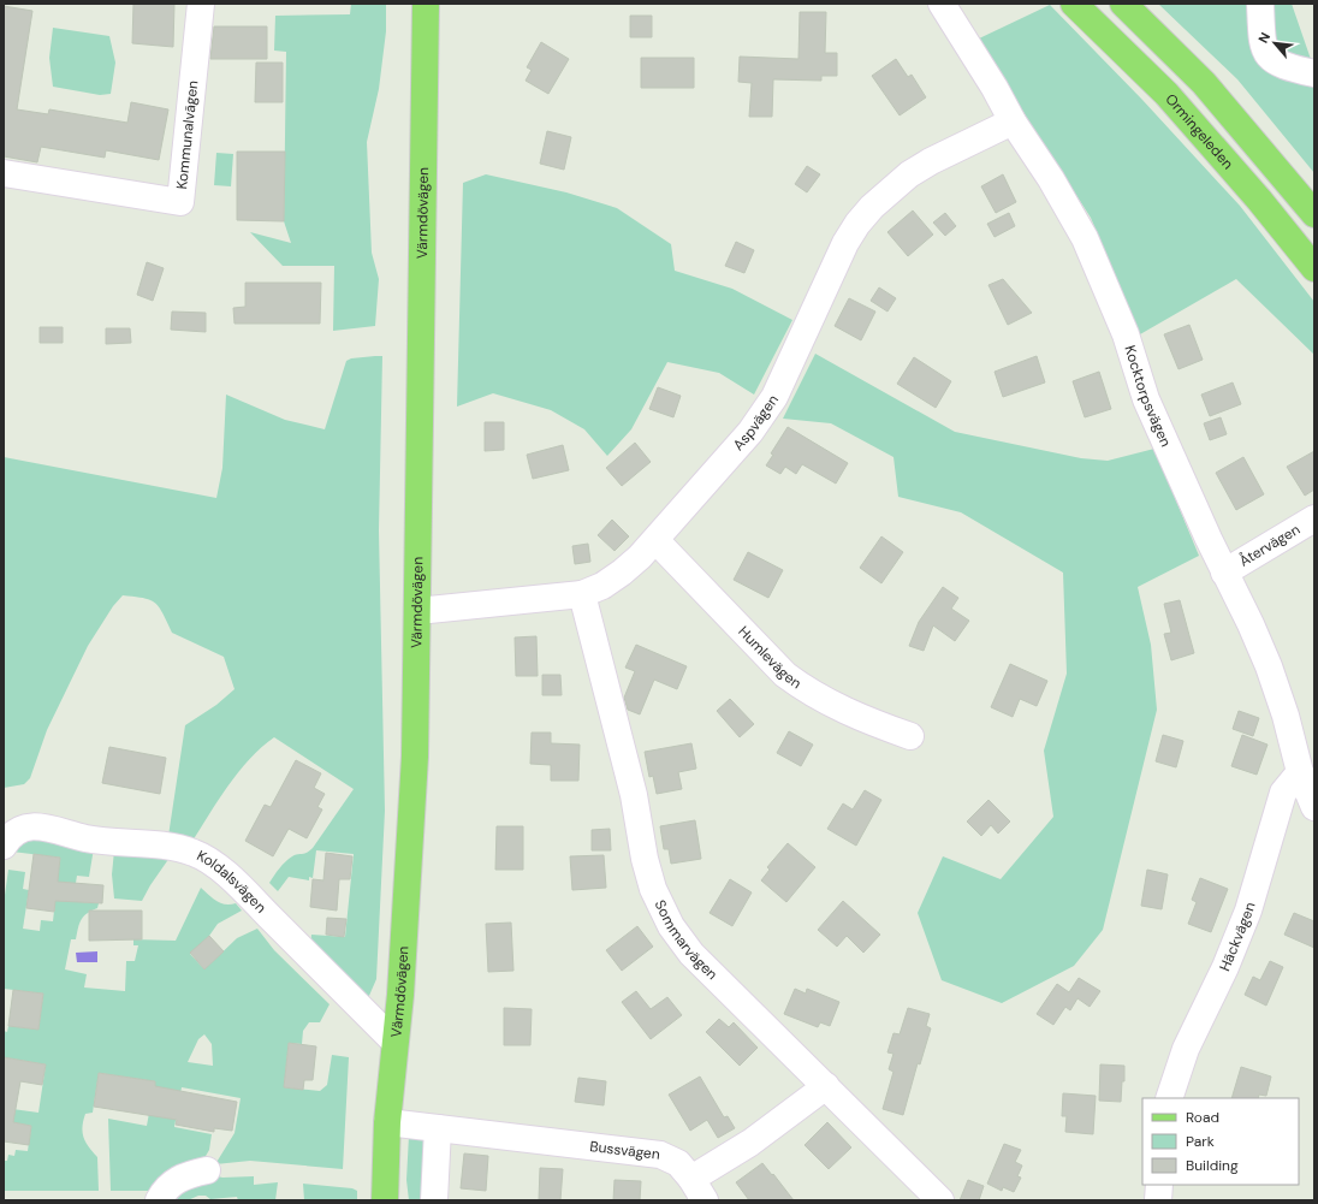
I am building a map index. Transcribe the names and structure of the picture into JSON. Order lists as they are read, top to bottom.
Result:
{
  "streets": {
    "main road": ["Ormingeleden", "Värmdövägen"],
    "street": [
      "Kommunalvägen",
      "Kocktorpsvägen",
      "Aspvägen",
      "Återvägen",
      "Humlevägen",
      "Koldalsvägen",
      "Häckvägen",
      "Sommarvägen",
      "Bussvägen"
    ]
  },
  "crossings": [
    ["Värmdövägen", "Aspvägen"],
    ["Värmdövägen", "Koldalsvägen"],
    ["Värmdövägen", "Bussvägen"],
    ["Kocktorpsvägen", "Aspvägen"],
    ["Kocktorpsvägen", "Återvägen"],
    ["Kocktorpsvägen", "Häckvägen"],
    ["Aspvägen", "Humlevägen"],
    ["Aspvägen", "Sommarvägen"],
    ["Sommarvägen", "Bussvägen"]
  ],
  "legend": ["Road", "Park", "Building"],
  "north": "top left"
}
